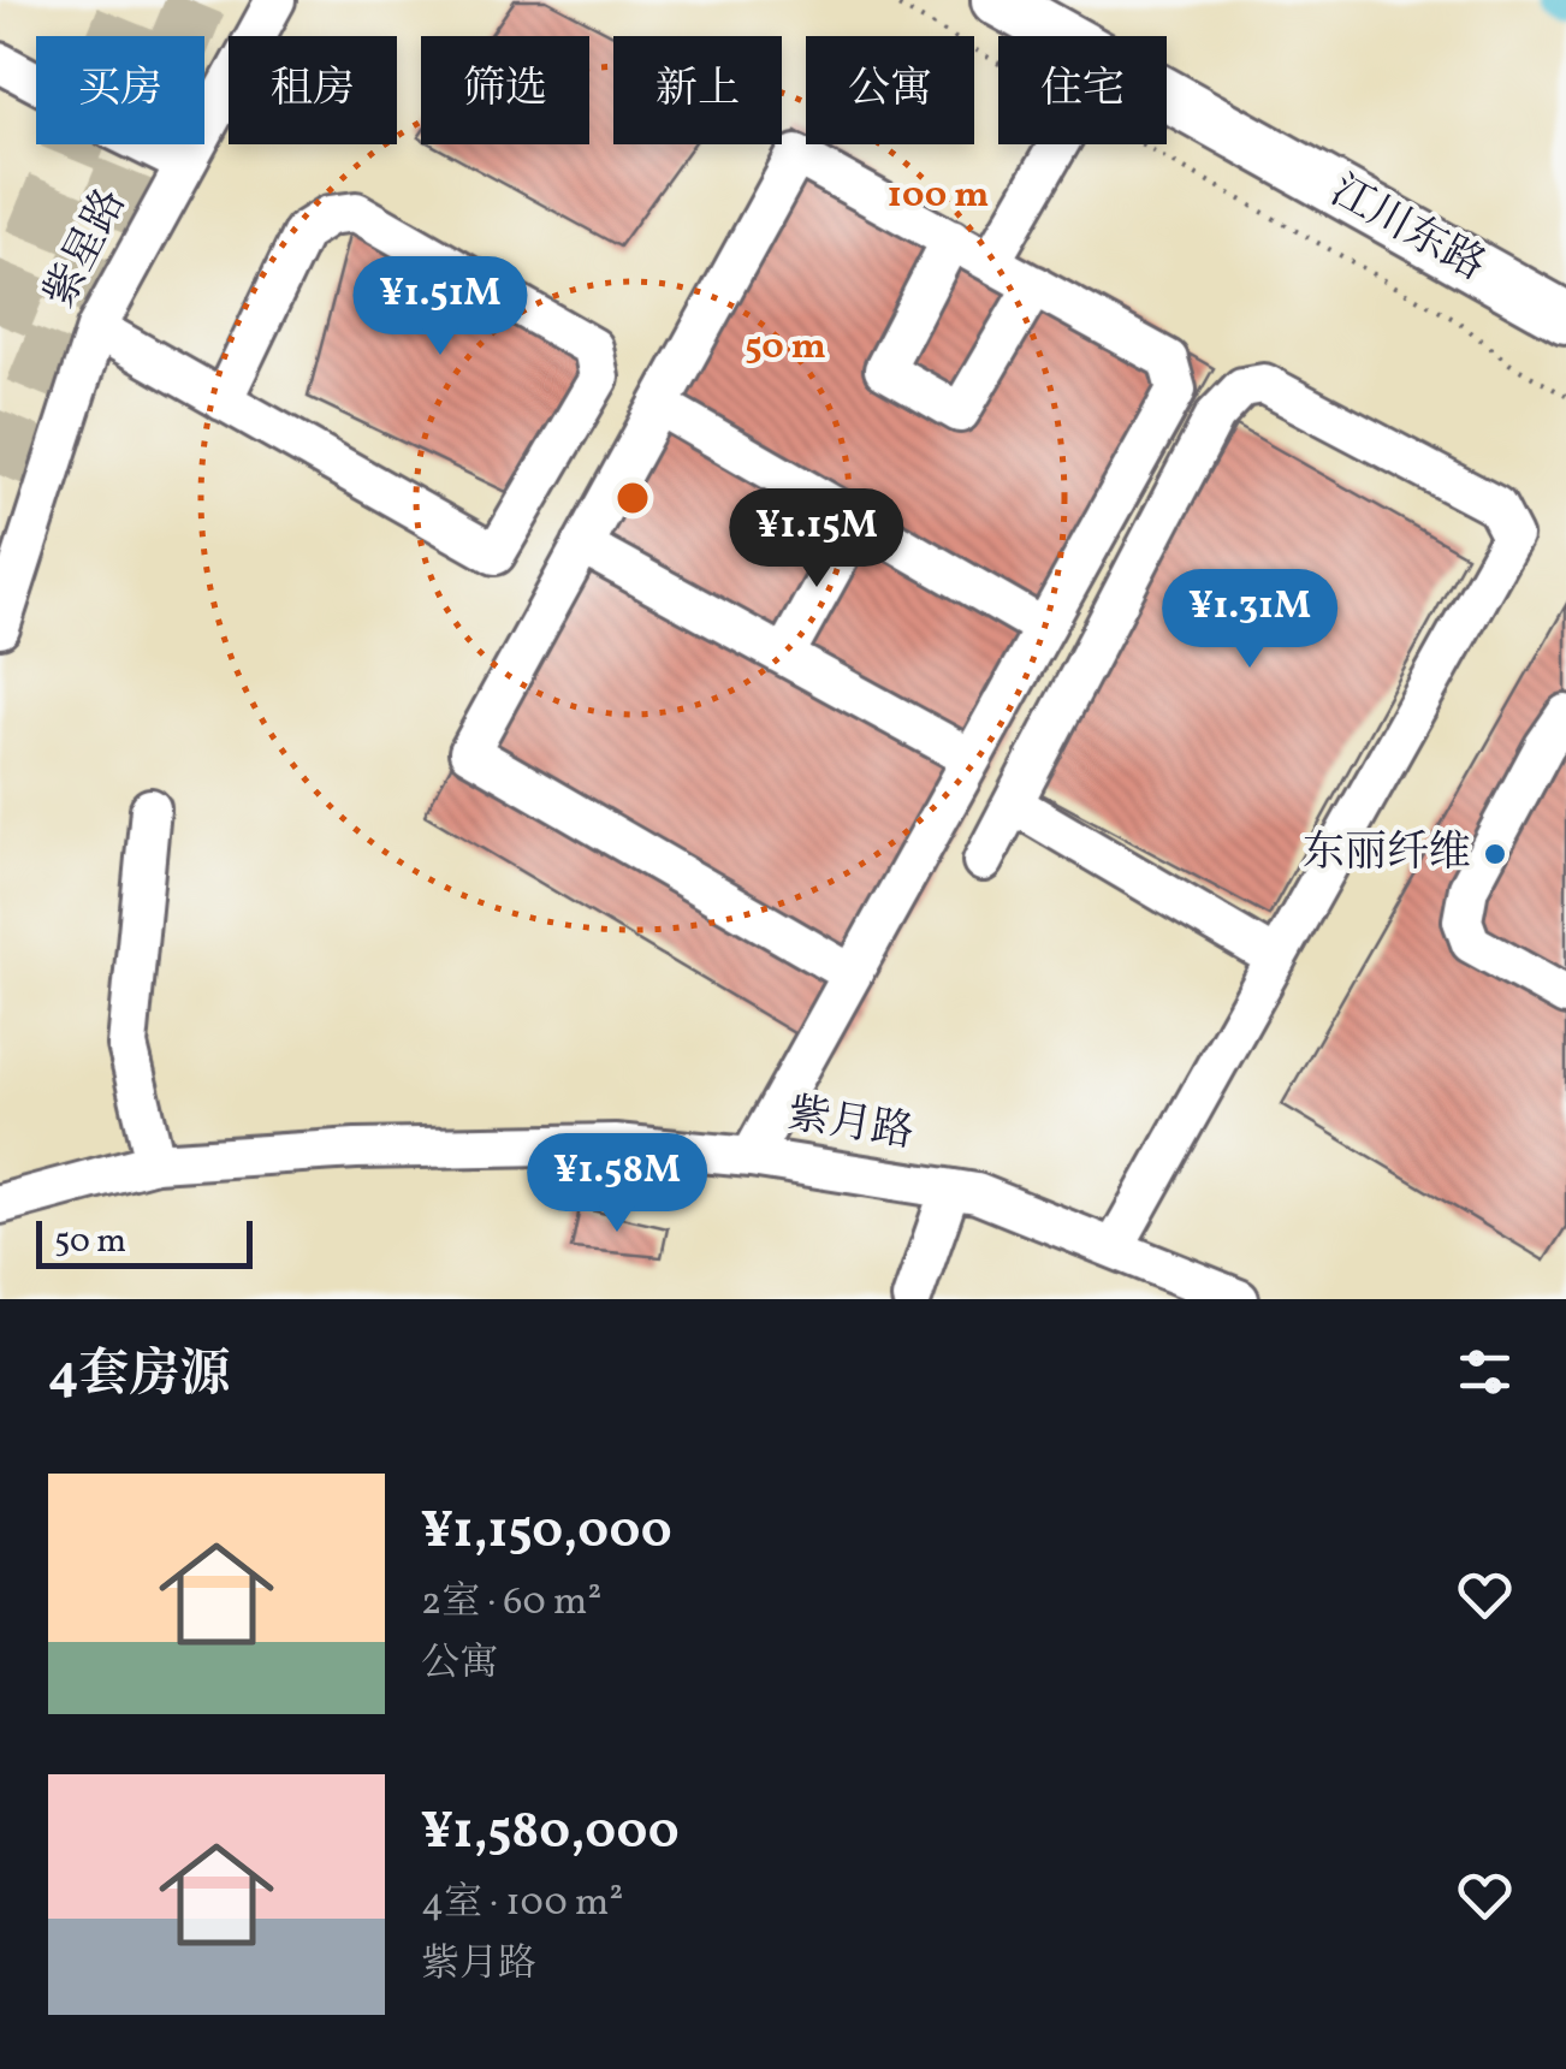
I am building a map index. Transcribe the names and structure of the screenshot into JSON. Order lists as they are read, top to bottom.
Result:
{
  "streets": {
    "main road": ["江川东路"],
    "street": ["紫星路", "紫月路"]
  },
  "places": ["东丽纤维"],
  "scale_bar": "50 m",
  "page": {
    "chip": [
      "买房",
      "租房",
      "筛选",
      "新上",
      "公寓",
      "住宅"
    ],
    "price": [
      "¥1.51M",
      "¥1.15M",
      "¥1.31M",
      "¥1.58M"
    ],
    "scale": "50 m",
    "heading": "4套房源",
    "list": [
      {
        "name": "¥1,150,000",
        "note": "2室 · 60 m² · 公寓"
      },
      {
        "name": "¥1,580,000",
        "note": "4室 · 100 m² · 紫月路"
      }
    ]
  },
  "rings": ["100 m", "50 m"]
}
